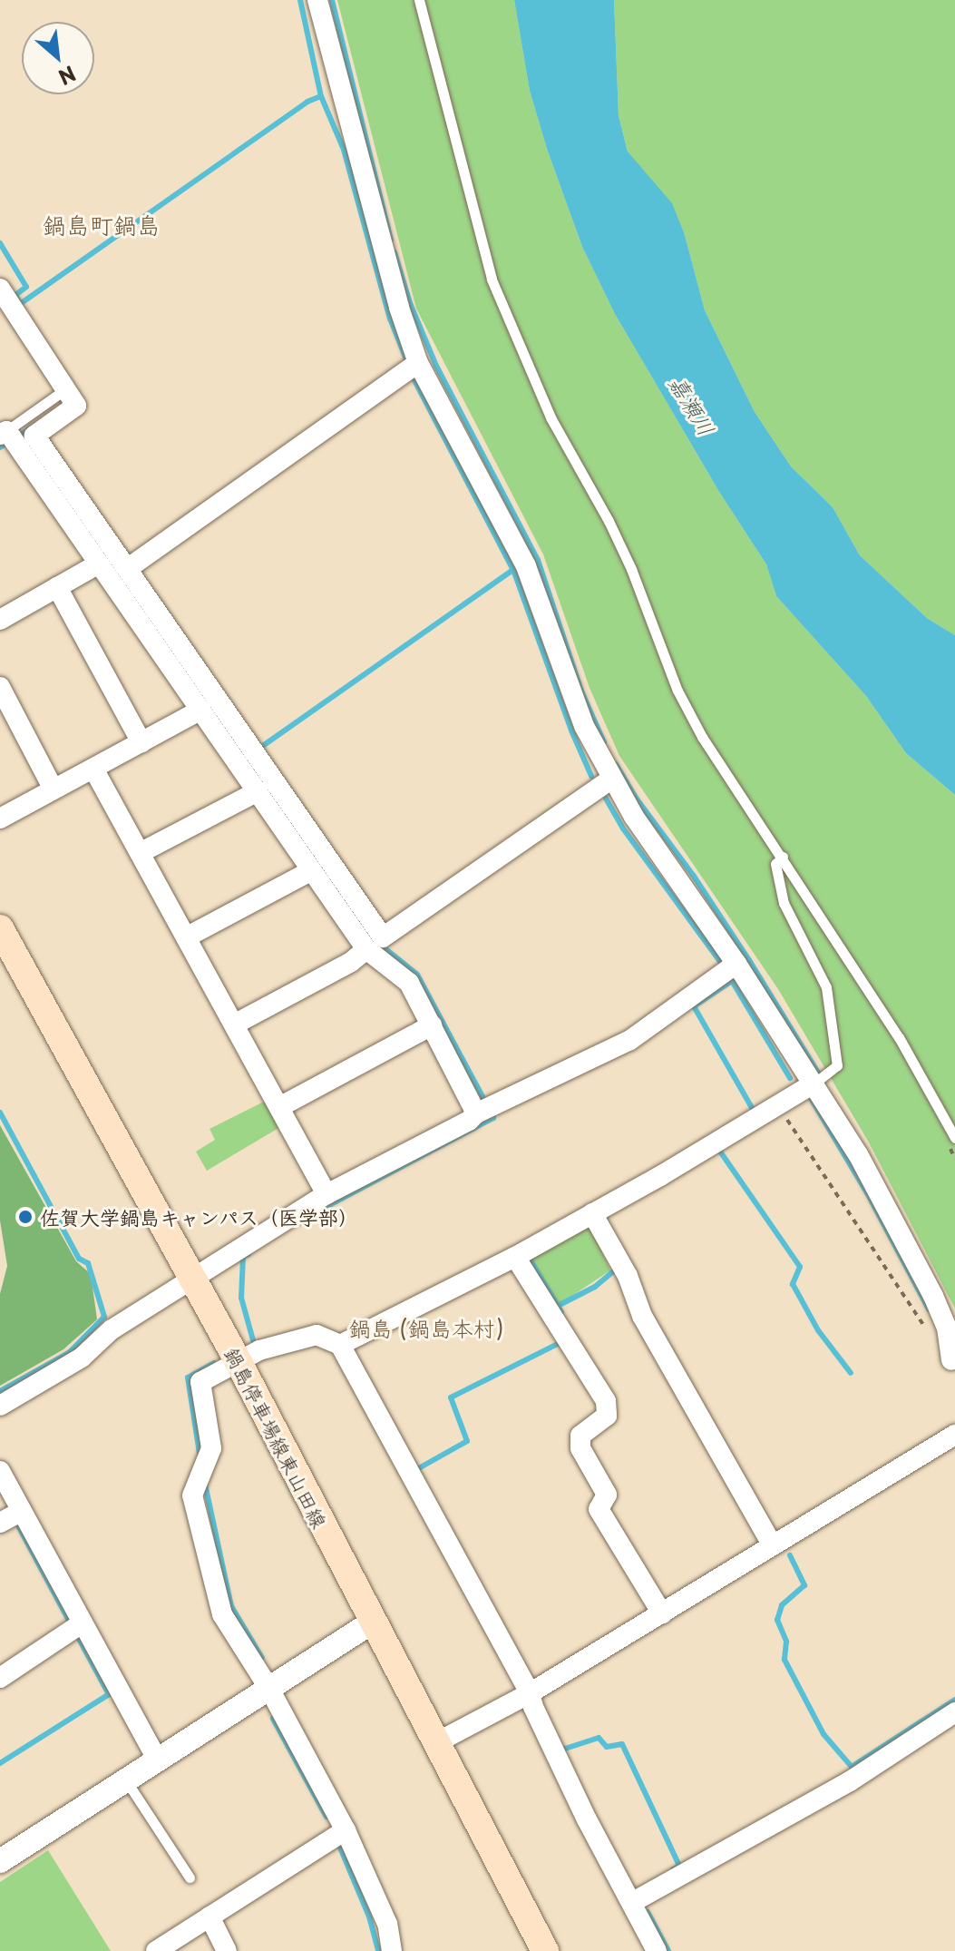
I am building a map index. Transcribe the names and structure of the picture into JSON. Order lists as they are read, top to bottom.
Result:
{
  "streets": {
    "main road": ["鍋島停車場線東山田線"]
  },
  "districts": ["鍋島町鍋島", "鍋島 (鍋島本村)"],
  "water": ["嘉瀬川"],
  "places": ["佐賀大学鍋島キャンパス（医学部）"],
  "north": "bottom right"
}
